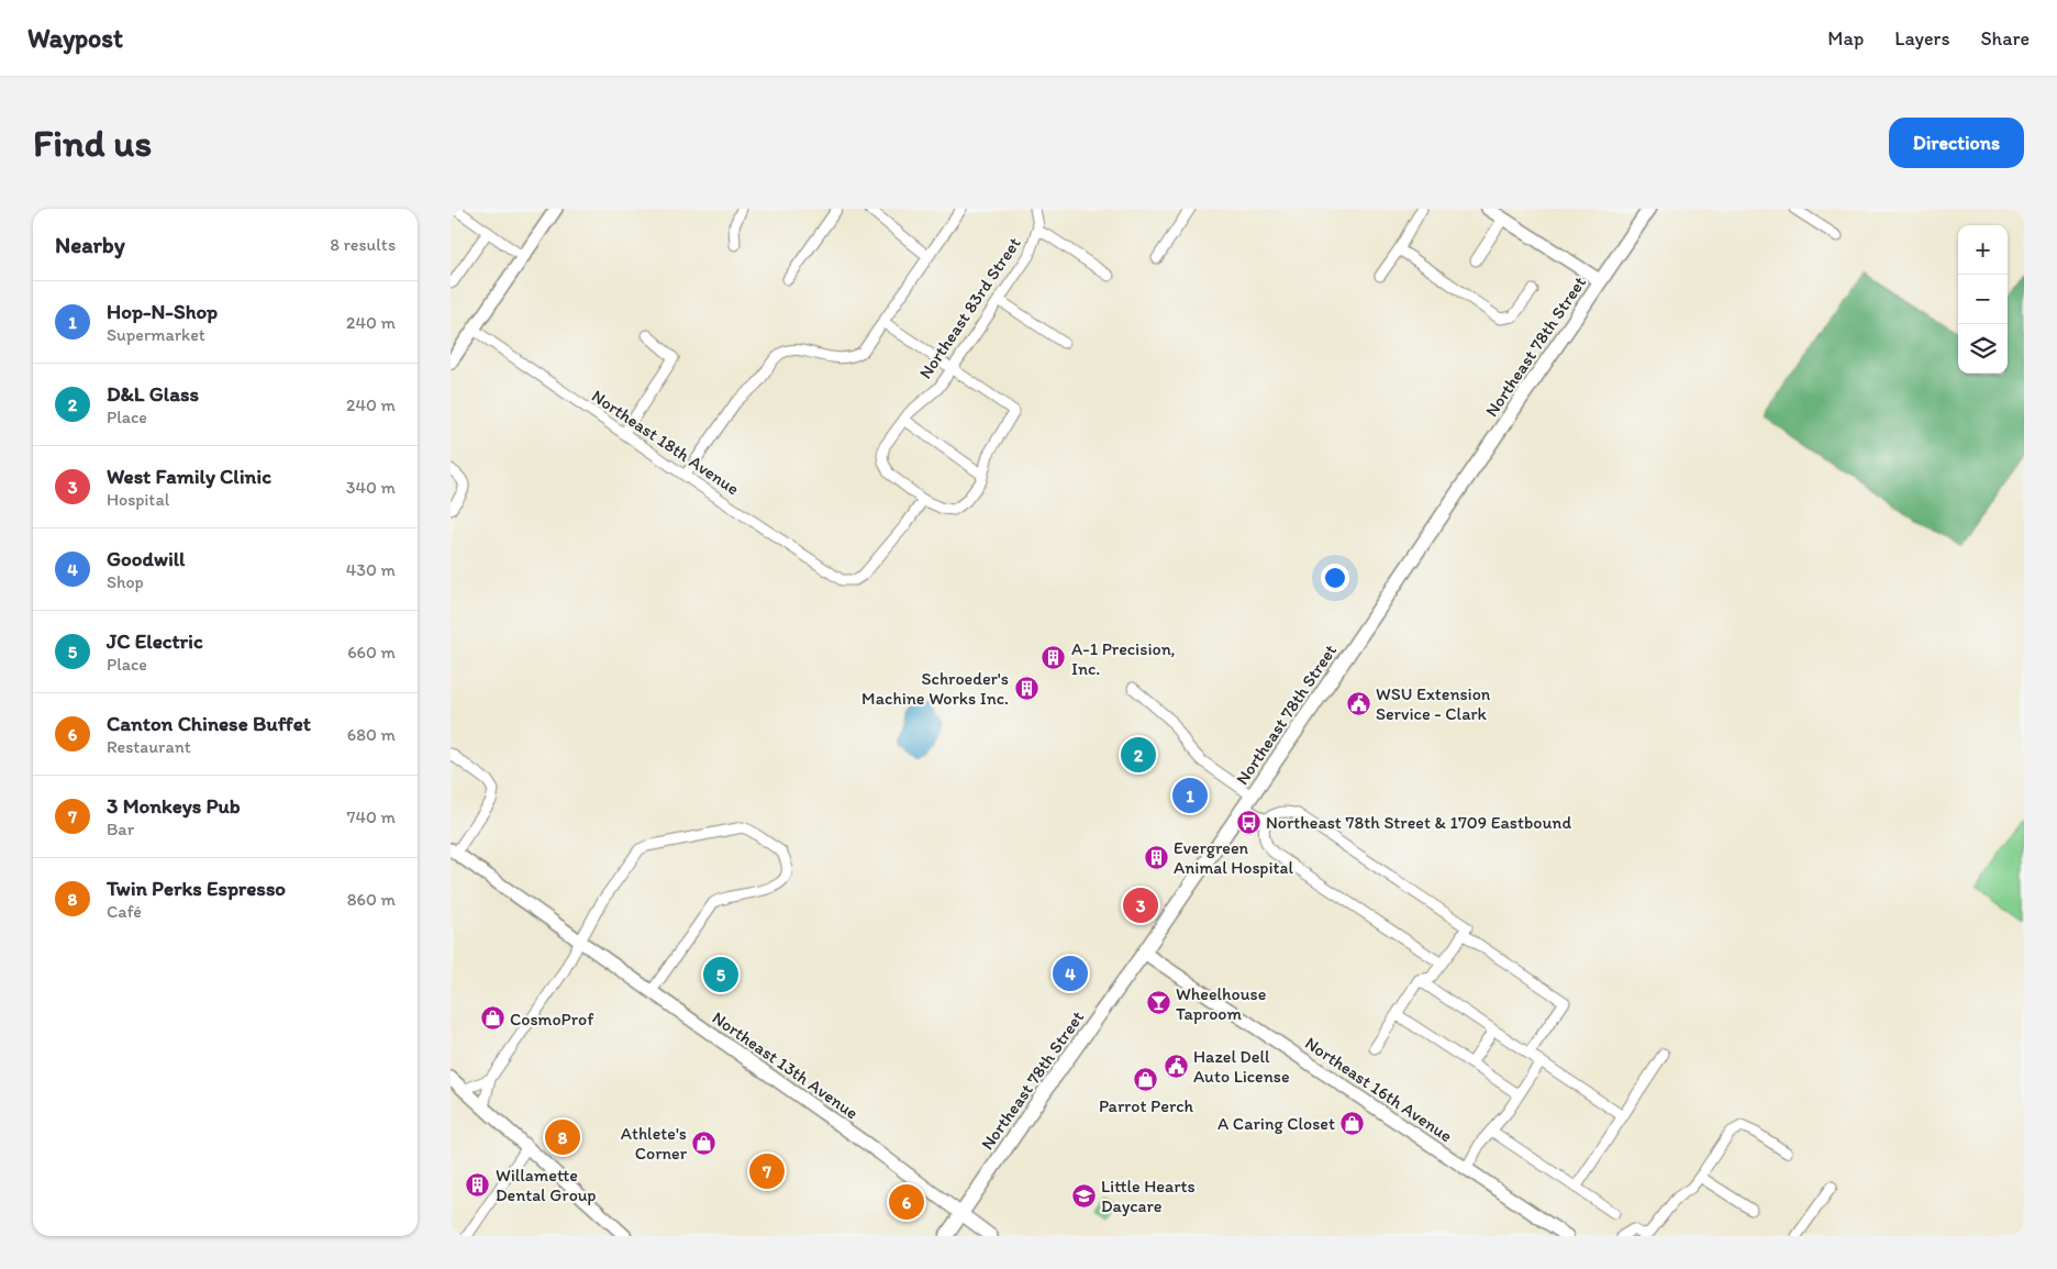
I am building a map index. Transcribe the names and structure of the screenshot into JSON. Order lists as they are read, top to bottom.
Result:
{
  "streets": {
    "main road": ["Northeast 78th Street"],
    "street": [
      "Northeast 83rd Street",
      "Northeast 18th Avenue",
      "Northeast 13th Avenue",
      "Northeast 16th Avenue"
    ]
  },
  "crossings": [
    ["Northeast 83rd Street", "Northeast 18th Avenue"],
    ["Northeast 78th Street", "Northeast 13th Avenue"],
    ["Northeast 78th Street", "Northeast 16th Avenue"]
  ],
  "places": {
    "building": [
      "A-1 Precision, Inc.",
      "Schroeder's Machine Works Inc.",
      "Evergreen Animal Hospital",
      "Willamette Dental Group"
    ],
    "public building": ["WSU Extension Service - Clark", "Hazel Dell Auto License"],
    "bus stop": ["Northeast 78th Street & 1709 Eastbound"],
    "bar": ["Wheelhouse Taproom"],
    "shop": [
      "CosmoProf",
      "Parrot Perch",
      "A Caring Closet",
      "Athlete's Corner"
    ],
    "school or university": ["Little Hearts Daycare"]
  },
  "page": {
    "header": "Waypost",
    "nav": ["Map", "Layers", "Share"],
    "buttons": "Directions",
    "title": "Find us",
    "heading": ["Nearby", "8 results"],
    "map_buttons": ["+", "−"],
    "list": [
      {
        "mark": "1",
        "name": "Hop-N-Shop",
        "note": "Supermarket",
        "value": "240 m"
      },
      {
        "mark": "2",
        "name": "D&L Glass",
        "note": "Place",
        "value": "240 m"
      },
      {
        "mark": "3",
        "name": "West Family Clinic",
        "note": "Hospital",
        "value": "340 m"
      },
      {
        "mark": "4",
        "name": "Goodwill",
        "note": "Shop",
        "value": "430 m"
      },
      {
        "mark": "5",
        "name": "JC Electric",
        "note": "Place",
        "value": "660 m"
      },
      {
        "mark": "6",
        "name": "Canton Chinese Buffet",
        "note": "Restaurant",
        "value": "680 m"
      },
      {
        "mark": "7",
        "name": "3 Monkeys Pub",
        "note": "Bar",
        "value": "740 m"
      },
      {
        "mark": "8",
        "name": "Twin Perks Espresso",
        "note": "Café",
        "value": "860 m"
      }
    ],
    "pins": [
      "2",
      "1",
      "3",
      "4",
      "5",
      "8",
      "7",
      "6"
    ]
  }
}
